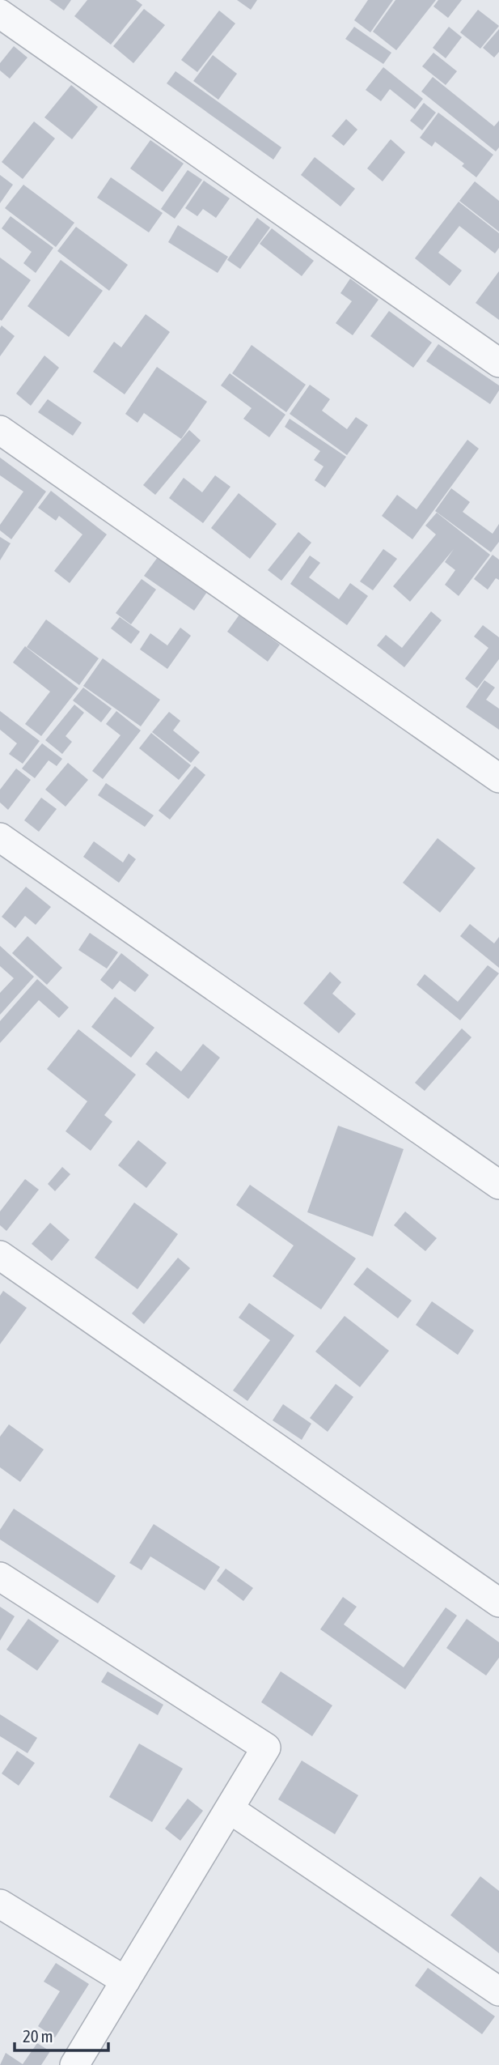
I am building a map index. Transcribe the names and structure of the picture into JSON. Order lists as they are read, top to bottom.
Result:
{
  "scale_bar": "20 m"
}
